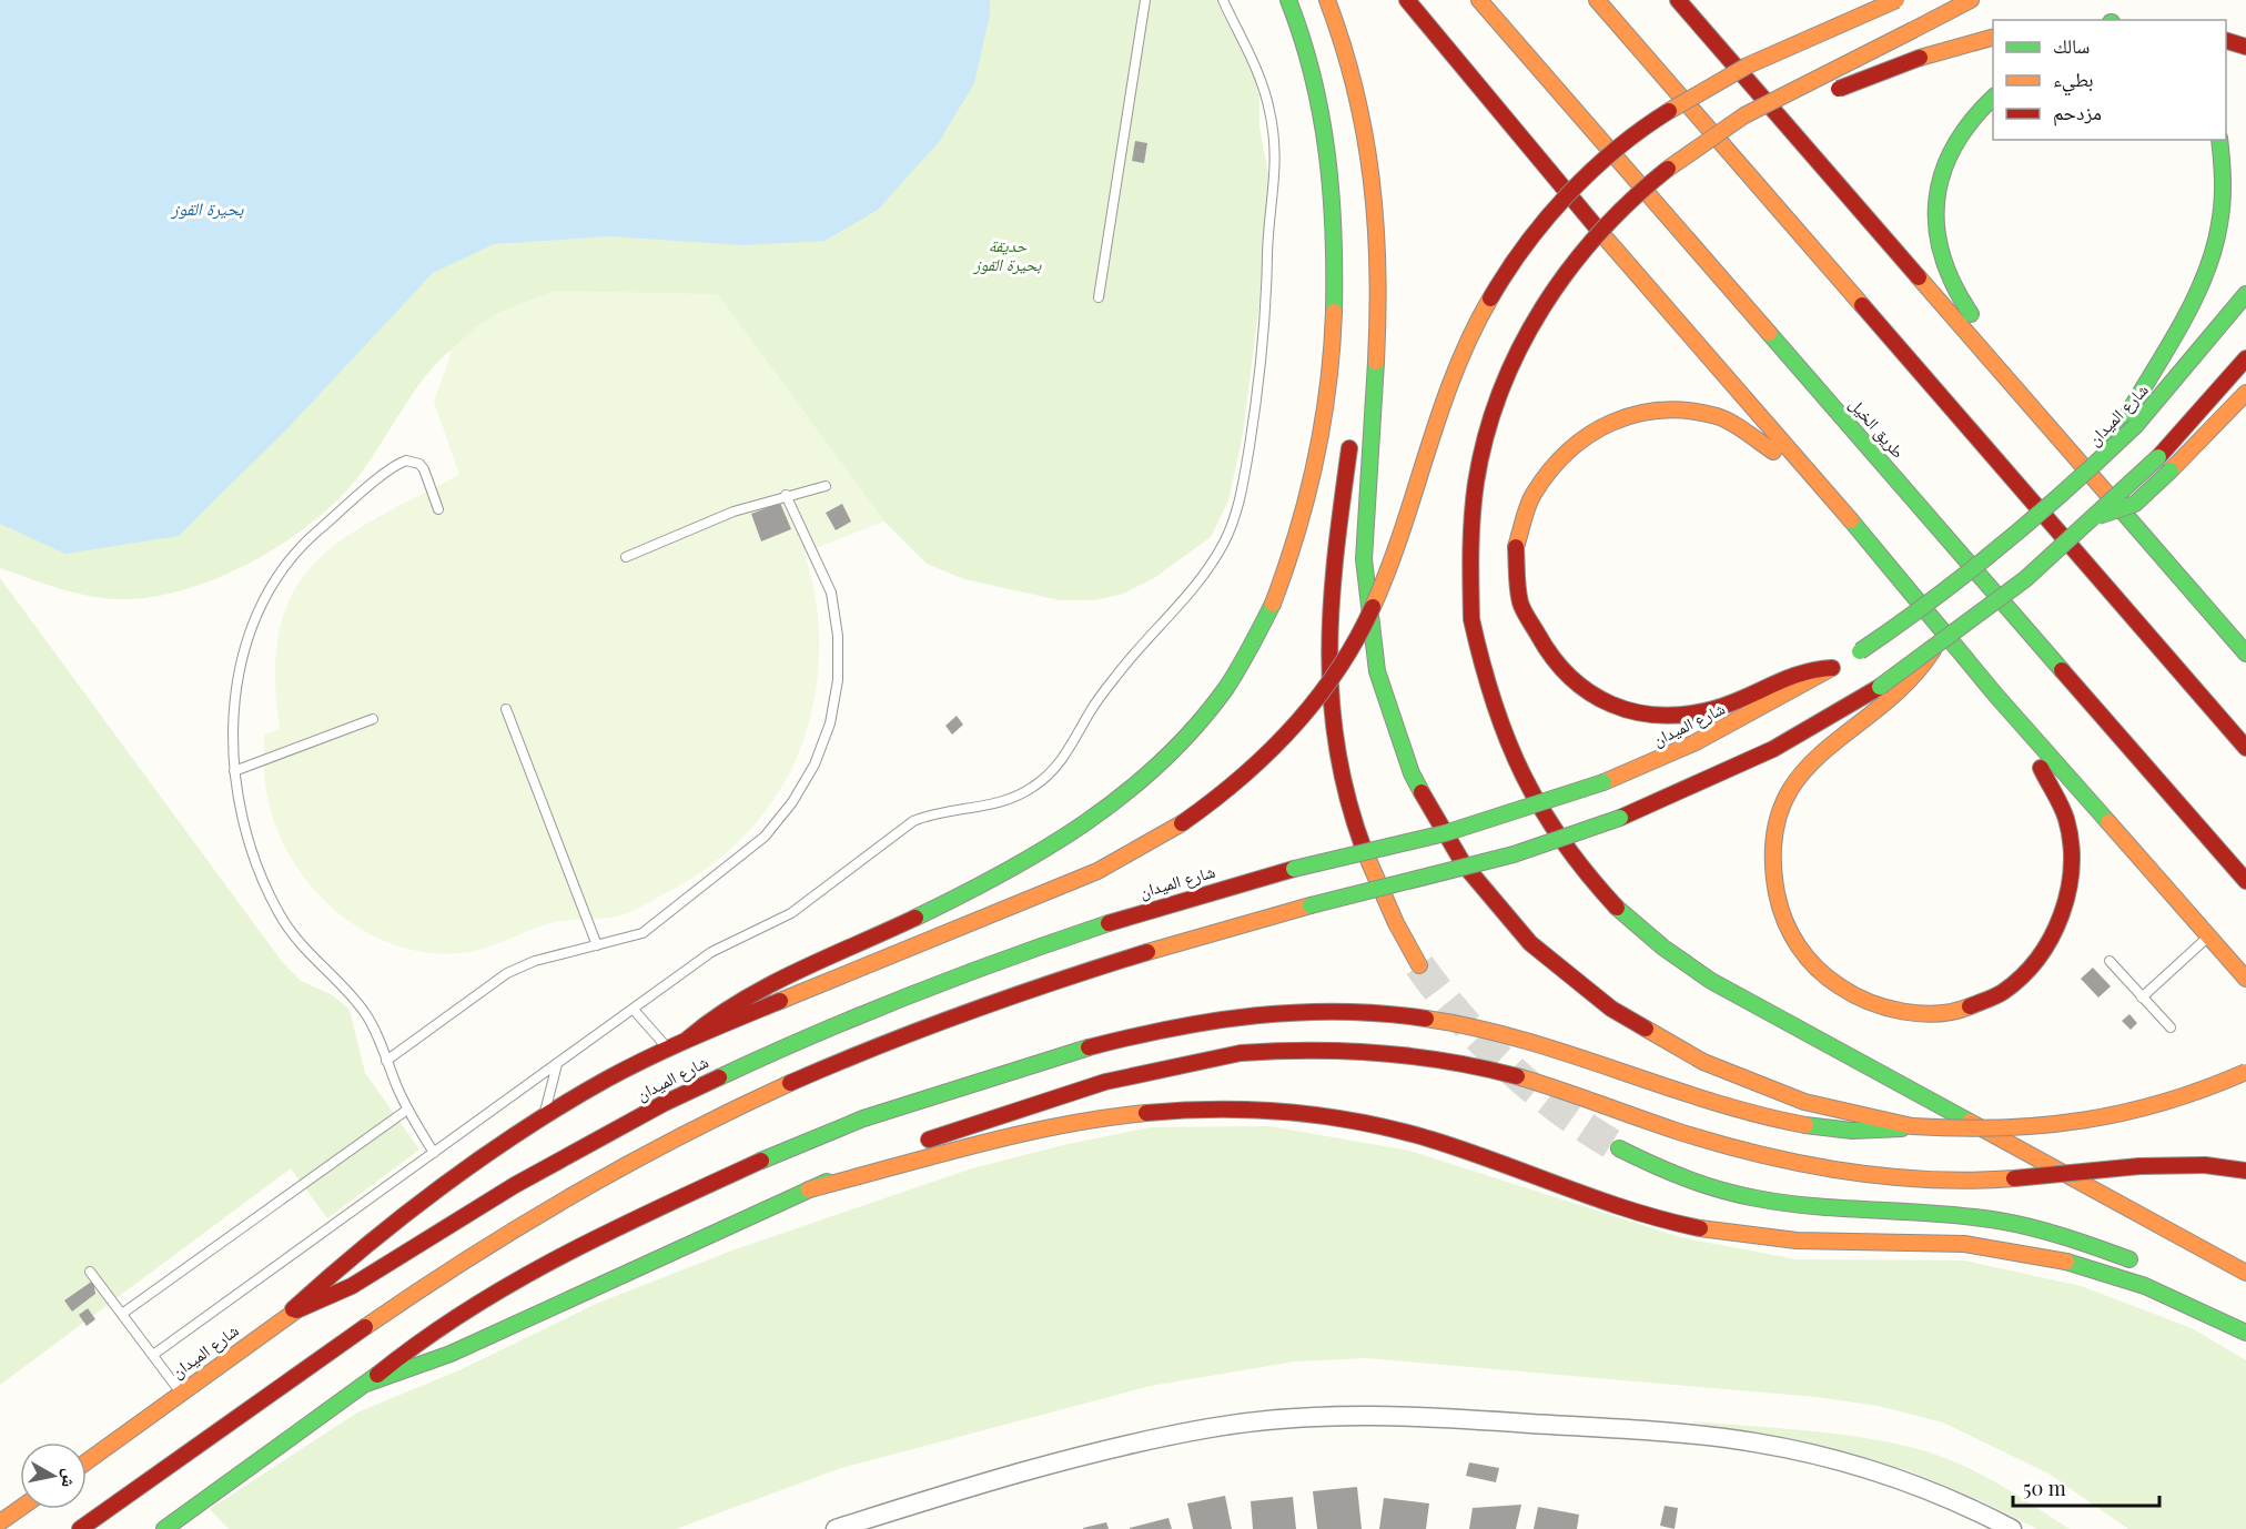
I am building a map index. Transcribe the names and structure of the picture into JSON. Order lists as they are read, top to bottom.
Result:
{
  "streets": {
    "main road": ["شارع الميدان", "طريق الخيل"]
  },
  "water": ["بحيرة القوز"],
  "parks": ["حديقة بحيرة القوز"],
  "legend": ["سالك", "بطيء", "مزدحم"],
  "scale_bar": "50 m",
  "north": "right"
}
